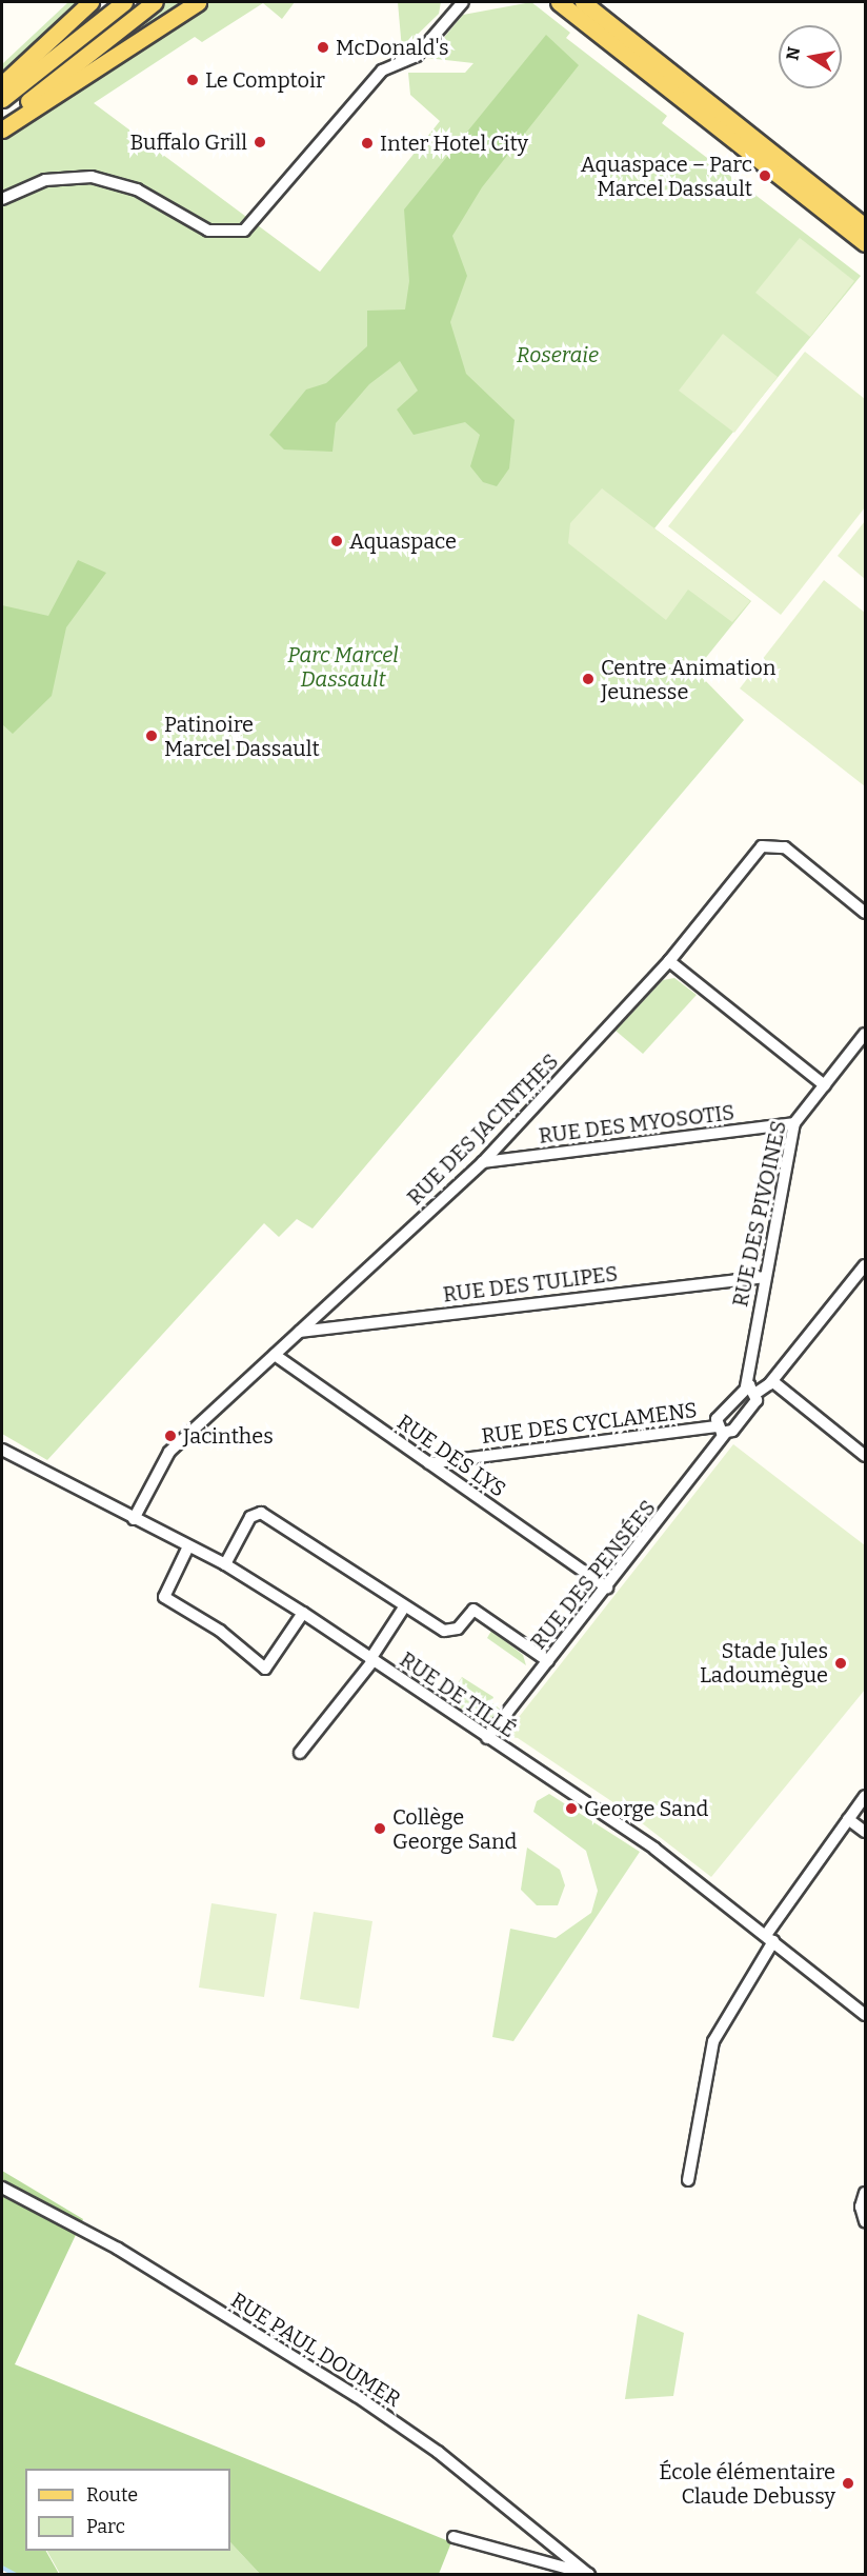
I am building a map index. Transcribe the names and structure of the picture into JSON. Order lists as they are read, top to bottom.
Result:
{
  "streets": {
    "street": [
      "RUE DES MYOSOTIS",
      "RUE DES JACINTHES",
      "RUE DES PIVOINES",
      "RUE DES TULIPES",
      "RUE DES CYCLAMENS",
      "RUE DES LYS",
      "RUE DES PENSÉES",
      "RUE DE TILLÉ",
      "RUE PAUL DOUMER"
    ]
  },
  "crossings": [
    ["RUE DES MYOSOTIS", "RUE DES JACINTHES"],
    ["RUE DES MYOSOTIS", "RUE DES PIVOINES"],
    ["RUE DES JACINTHES", "RUE DES TULIPES"],
    ["RUE DES JACINTHES", "RUE DES LYS"],
    ["RUE DES JACINTHES", "RUE DE TILLÉ"],
    ["RUE DES PIVOINES", "RUE DES TULIPES"],
    ["RUE DES PIVOINES", "RUE DES PENSÉES"],
    ["RUE DES CYCLAMENS", "RUE DES LYS"],
    ["RUE DES CYCLAMENS", "RUE DES PENSÉES"],
    ["RUE DES LYS", "RUE DES PENSÉES"],
    ["RUE DES PENSÉES", "RUE DE TILLÉ"]
  ],
  "parks": ["Roseraie", "Parc Marcel Dassault"],
  "places": [
    "McDonald's",
    "Le Comptoir",
    "Buffalo Grill",
    "Inter Hotel City",
    "Aquaspace – Parc Marcel Dassault",
    "Aquaspace",
    "Centre Animation Jeunesse",
    "Patinoire Marcel Dassault",
    "Jacinthes",
    "Stade Jules Ladoumègue",
    "George Sand",
    "Collège George Sand",
    "École élémentaire Claude Debussy"
  ],
  "legend": ["Route", "Parc"],
  "north": "left"
}
